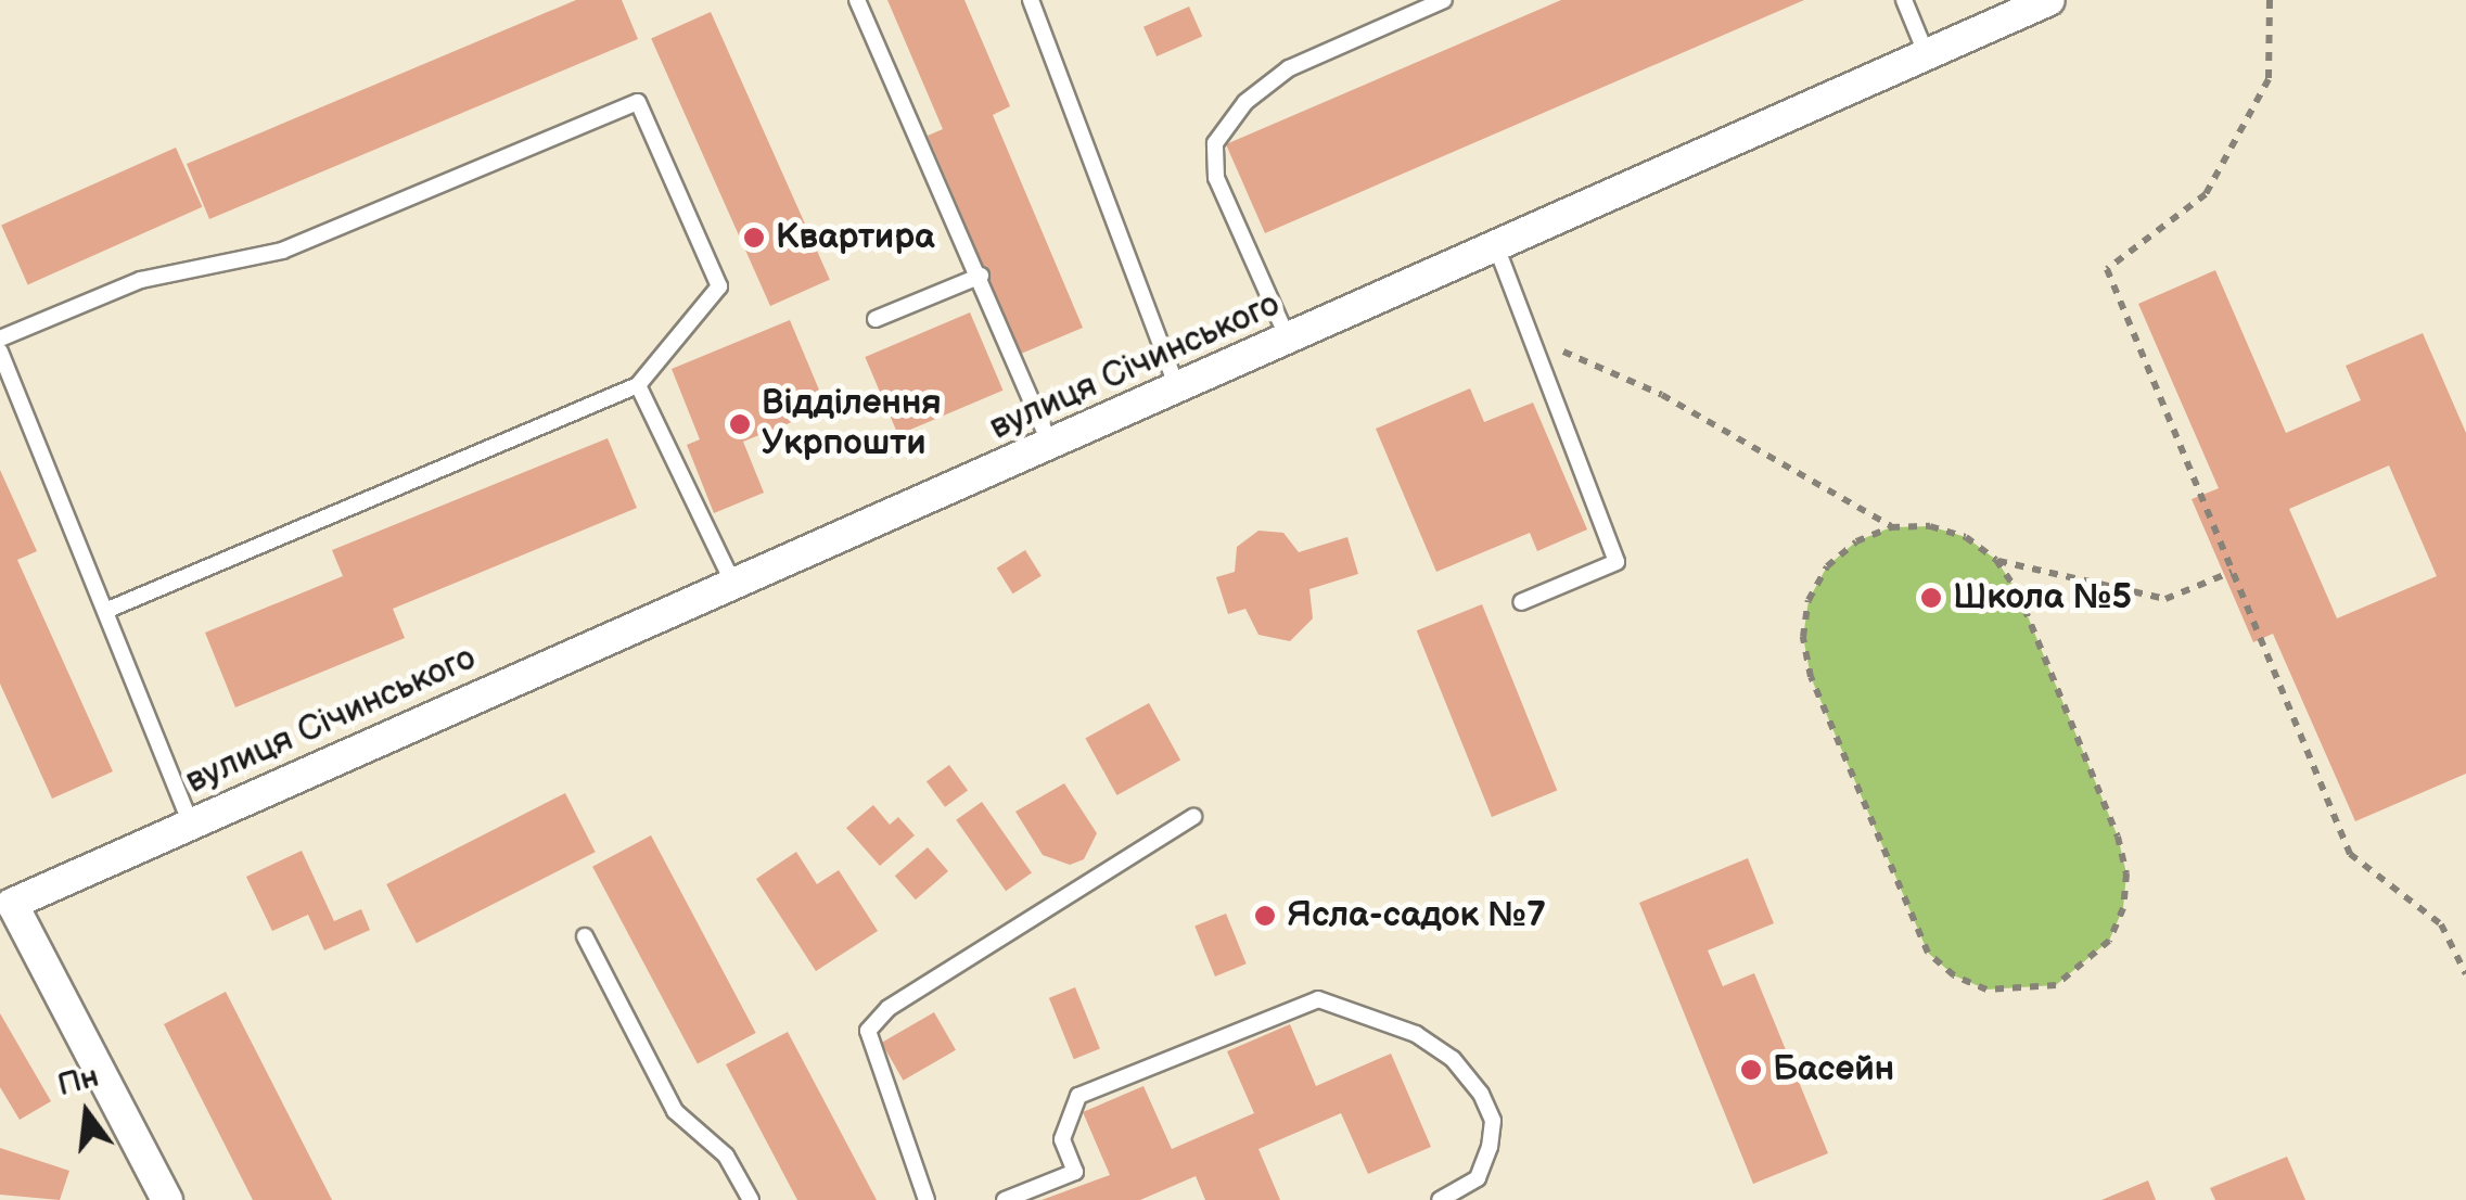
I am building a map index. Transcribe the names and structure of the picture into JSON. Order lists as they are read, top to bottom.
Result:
{
  "streets": {
    "street": ["вулиця Січинського"]
  },
  "places": [
    "Квартира",
    "Відділення Укрпошти",
    "Школа №5",
    "Ясла-садок №7",
    "Басейн"
  ],
  "north": "top"
}
